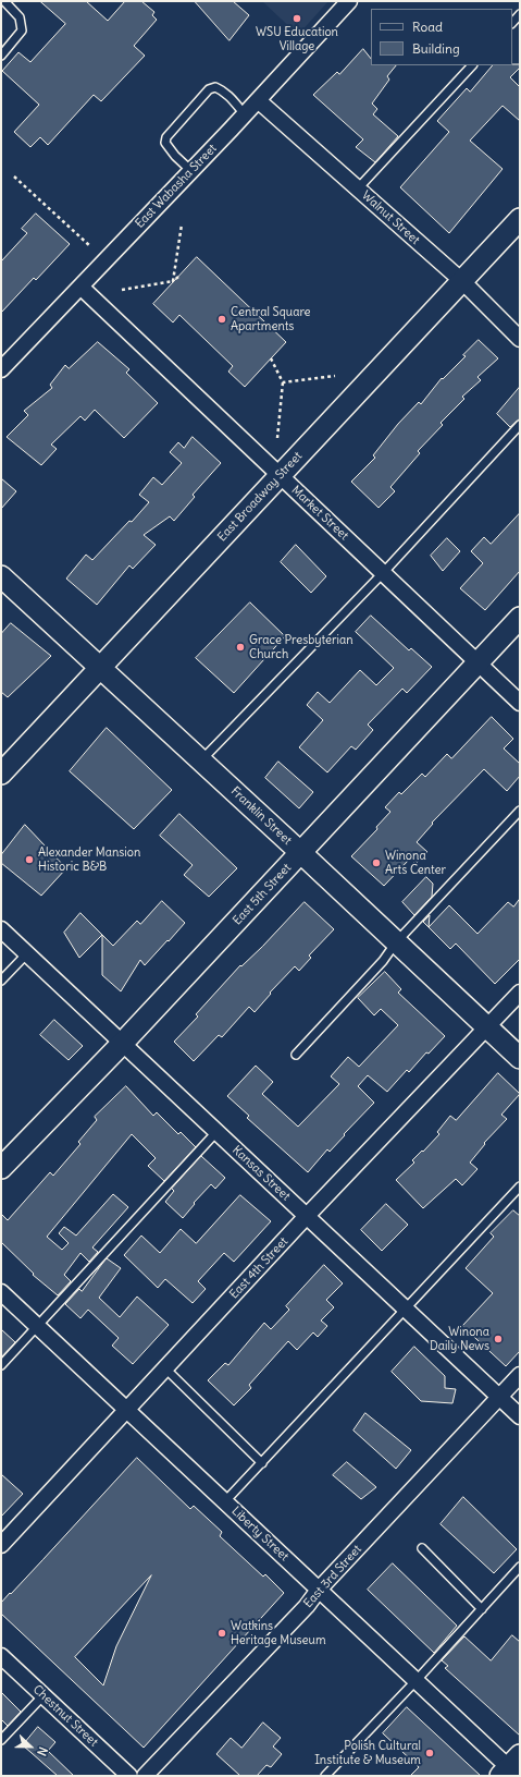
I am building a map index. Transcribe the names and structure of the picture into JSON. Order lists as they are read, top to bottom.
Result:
{
  "streets": {
    "street": [
      "East Wabasha Street",
      "Walnut Street",
      "East Broadway Street",
      "Market Street",
      "Franklin Street",
      "East 5th Street",
      "Kansas Street",
      "East 4th Street",
      "Liberty Street",
      "East 3rd Street",
      "Chestnut Street"
    ]
  },
  "crossings": [
    ["East Wabasha Street", "Walnut Street"],
    ["East Wabasha Street", "Market Street"],
    ["Walnut Street", "East Broadway Street"],
    ["East Broadway Street", "Market Street"],
    ["East Broadway Street", "Franklin Street"],
    ["Market Street", "East 5th Street"],
    ["Franklin Street", "East 5th Street"],
    ["Franklin Street", "East 4th Street"],
    ["East 5th Street", "Kansas Street"],
    ["Kansas Street", "East 4th Street"],
    ["Kansas Street", "East 3rd Street"],
    ["East 4th Street", "Liberty Street"],
    ["Liberty Street", "East 3rd Street"]
  ],
  "places": [
    "WSU Education Village",
    "Central Square Apartments",
    "Grace Presbyterian Church",
    "Alexander Mansion Historic B&B",
    "Winona Arts Center",
    "Winona Daily News",
    "Watkins Heritage Museum",
    "Polish Cultural Institute & Museum"
  ],
  "legend": ["Road", "Building"],
  "north": "right"
}
